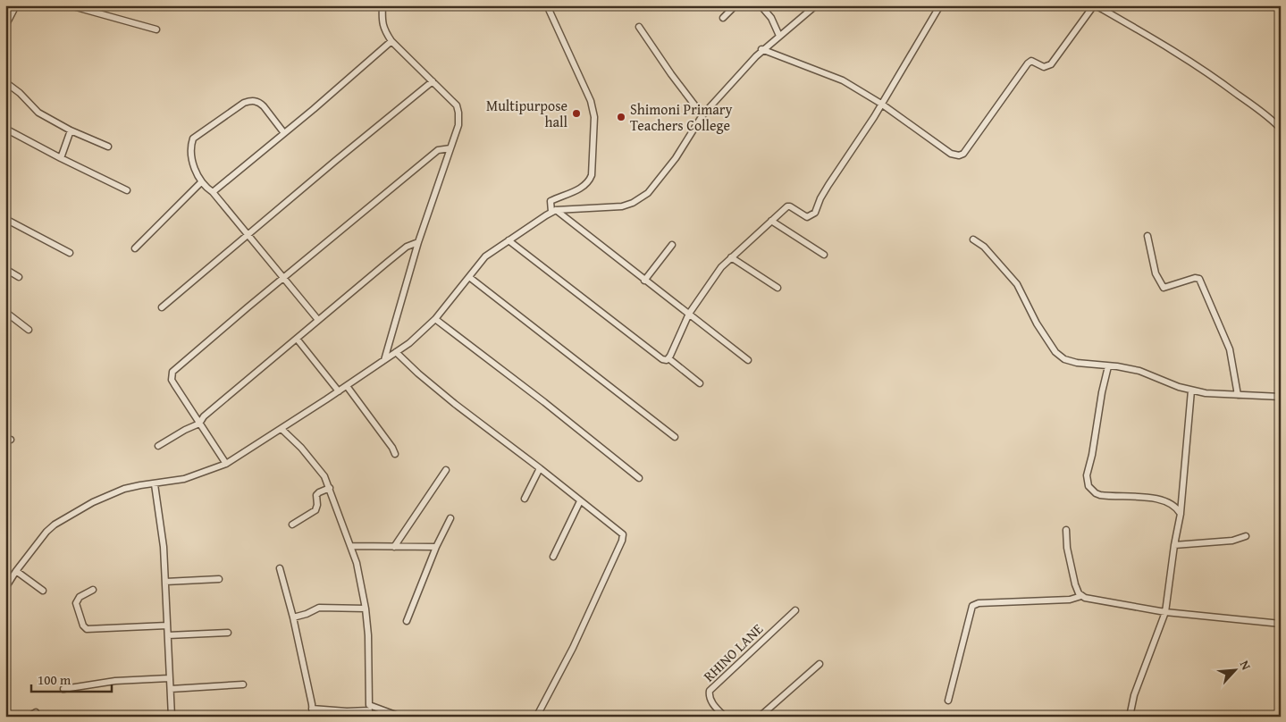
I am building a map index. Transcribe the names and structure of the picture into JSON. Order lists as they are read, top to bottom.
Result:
{
  "streets": {
    "street": ["RHINO LANE"]
  },
  "places": ["Multipurpose hall", "Shimoni Primary Teachers College"],
  "scale_bar": "100 m",
  "north": "top right"
}
